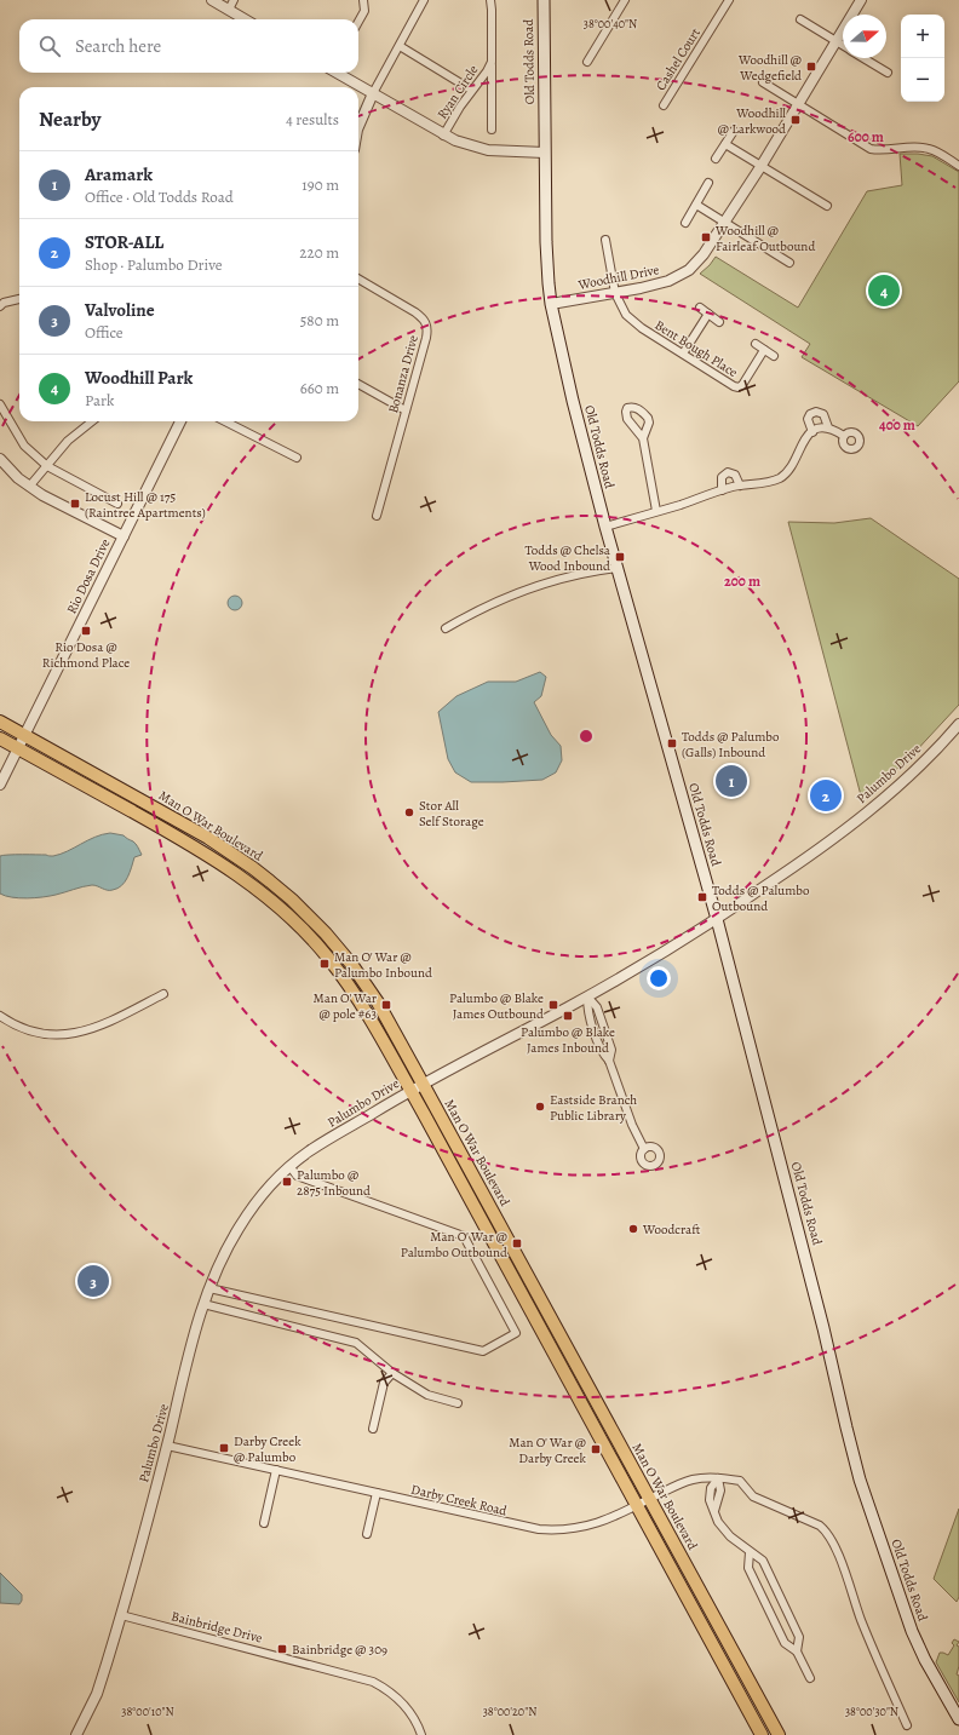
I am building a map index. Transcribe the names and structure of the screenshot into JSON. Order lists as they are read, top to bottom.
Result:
{
  "streets": {
    "main road": ["Old Todds Road", "Man O War Boulevard"],
    "street": [
      "Cashel Court",
      "Ryan Circle",
      "Woodhill Drive",
      "Bent Bough Place",
      "Bonanza Drive",
      "Rio Dosa Drive",
      "Palumbo Drive",
      "Darby Creek Road",
      "Bainbridge Drive"
    ]
  },
  "crossings": [
    ["Old Todds Road", "Woodhill Drive"],
    ["Old Todds Road", "Palumbo Drive"],
    ["Woodhill Drive", "Bent Bough Place"],
    ["Rio Dosa Drive", "Man O War Boulevard"],
    ["Palumbo Drive", "Man O War Boulevard"],
    ["Palumbo Drive", "Darby Creek Road"],
    ["Palumbo Drive", "Bainbridge Drive"],
    ["Man O War Boulevard", "Darby Creek Road"]
  ],
  "places": {
    "transit": [
      "Woodhill @ Wedgefield",
      "Woodhill @ Larkwood",
      "Woodhill @ Fairleaf Outbound",
      "Locust Hill @ 175 (Raintree Apartments)",
      "Todds @ Chelsa Wood Inbound",
      "Rio Dosa @ Richmond Place",
      "Todds @ Palumbo (Galls) Inbound",
      "Todds @ Palumbo Outbound",
      "Man O' War @ Palumbo Inbound",
      "Man O' War @ pole #63",
      "Palumbo @ Blake James Outbound",
      "Palumbo @ Blake James Inbound",
      "Palumbo @ 2875 Inbound",
      "Man O' War @ Palumbo Outbound",
      "Darby Creek @ Palumbo",
      "Man O' War @ Darby Creek",
      "Bainbridge @ 309"
    ],
    "other": ["Stor All Self Storage", "Eastside Branch Public Library", "Woodcraft"]
  },
  "north": "right",
  "page": {
    "map_buttons": ["+", "−"],
    "search": "Search here",
    "heading": ["Nearby", "4 results"],
    "list": [
      {
        "mark": "1",
        "name": "Aramark",
        "note": "Office · Old Todds Road",
        "value": "190 m"
      },
      {
        "mark": "2",
        "name": "STOR-ALL",
        "note": "Shop · Palumbo Drive",
        "value": "220 m"
      },
      {
        "mark": "3",
        "name": "Valvoline",
        "note": "Office",
        "value": "580 m"
      },
      {
        "mark": "4",
        "name": "Woodhill Park",
        "note": "Park",
        "value": "660 m"
      }
    ],
    "pins": [
      "4",
      "1",
      "2",
      "3"
    ]
  },
  "coordinates": [
    "38°00'40\"N",
    "38°00'10\"N",
    "38°00'20\"N",
    "38°00'30\"N"
  ],
  "rings": ["600 m", "400 m", "200 m"]
}
